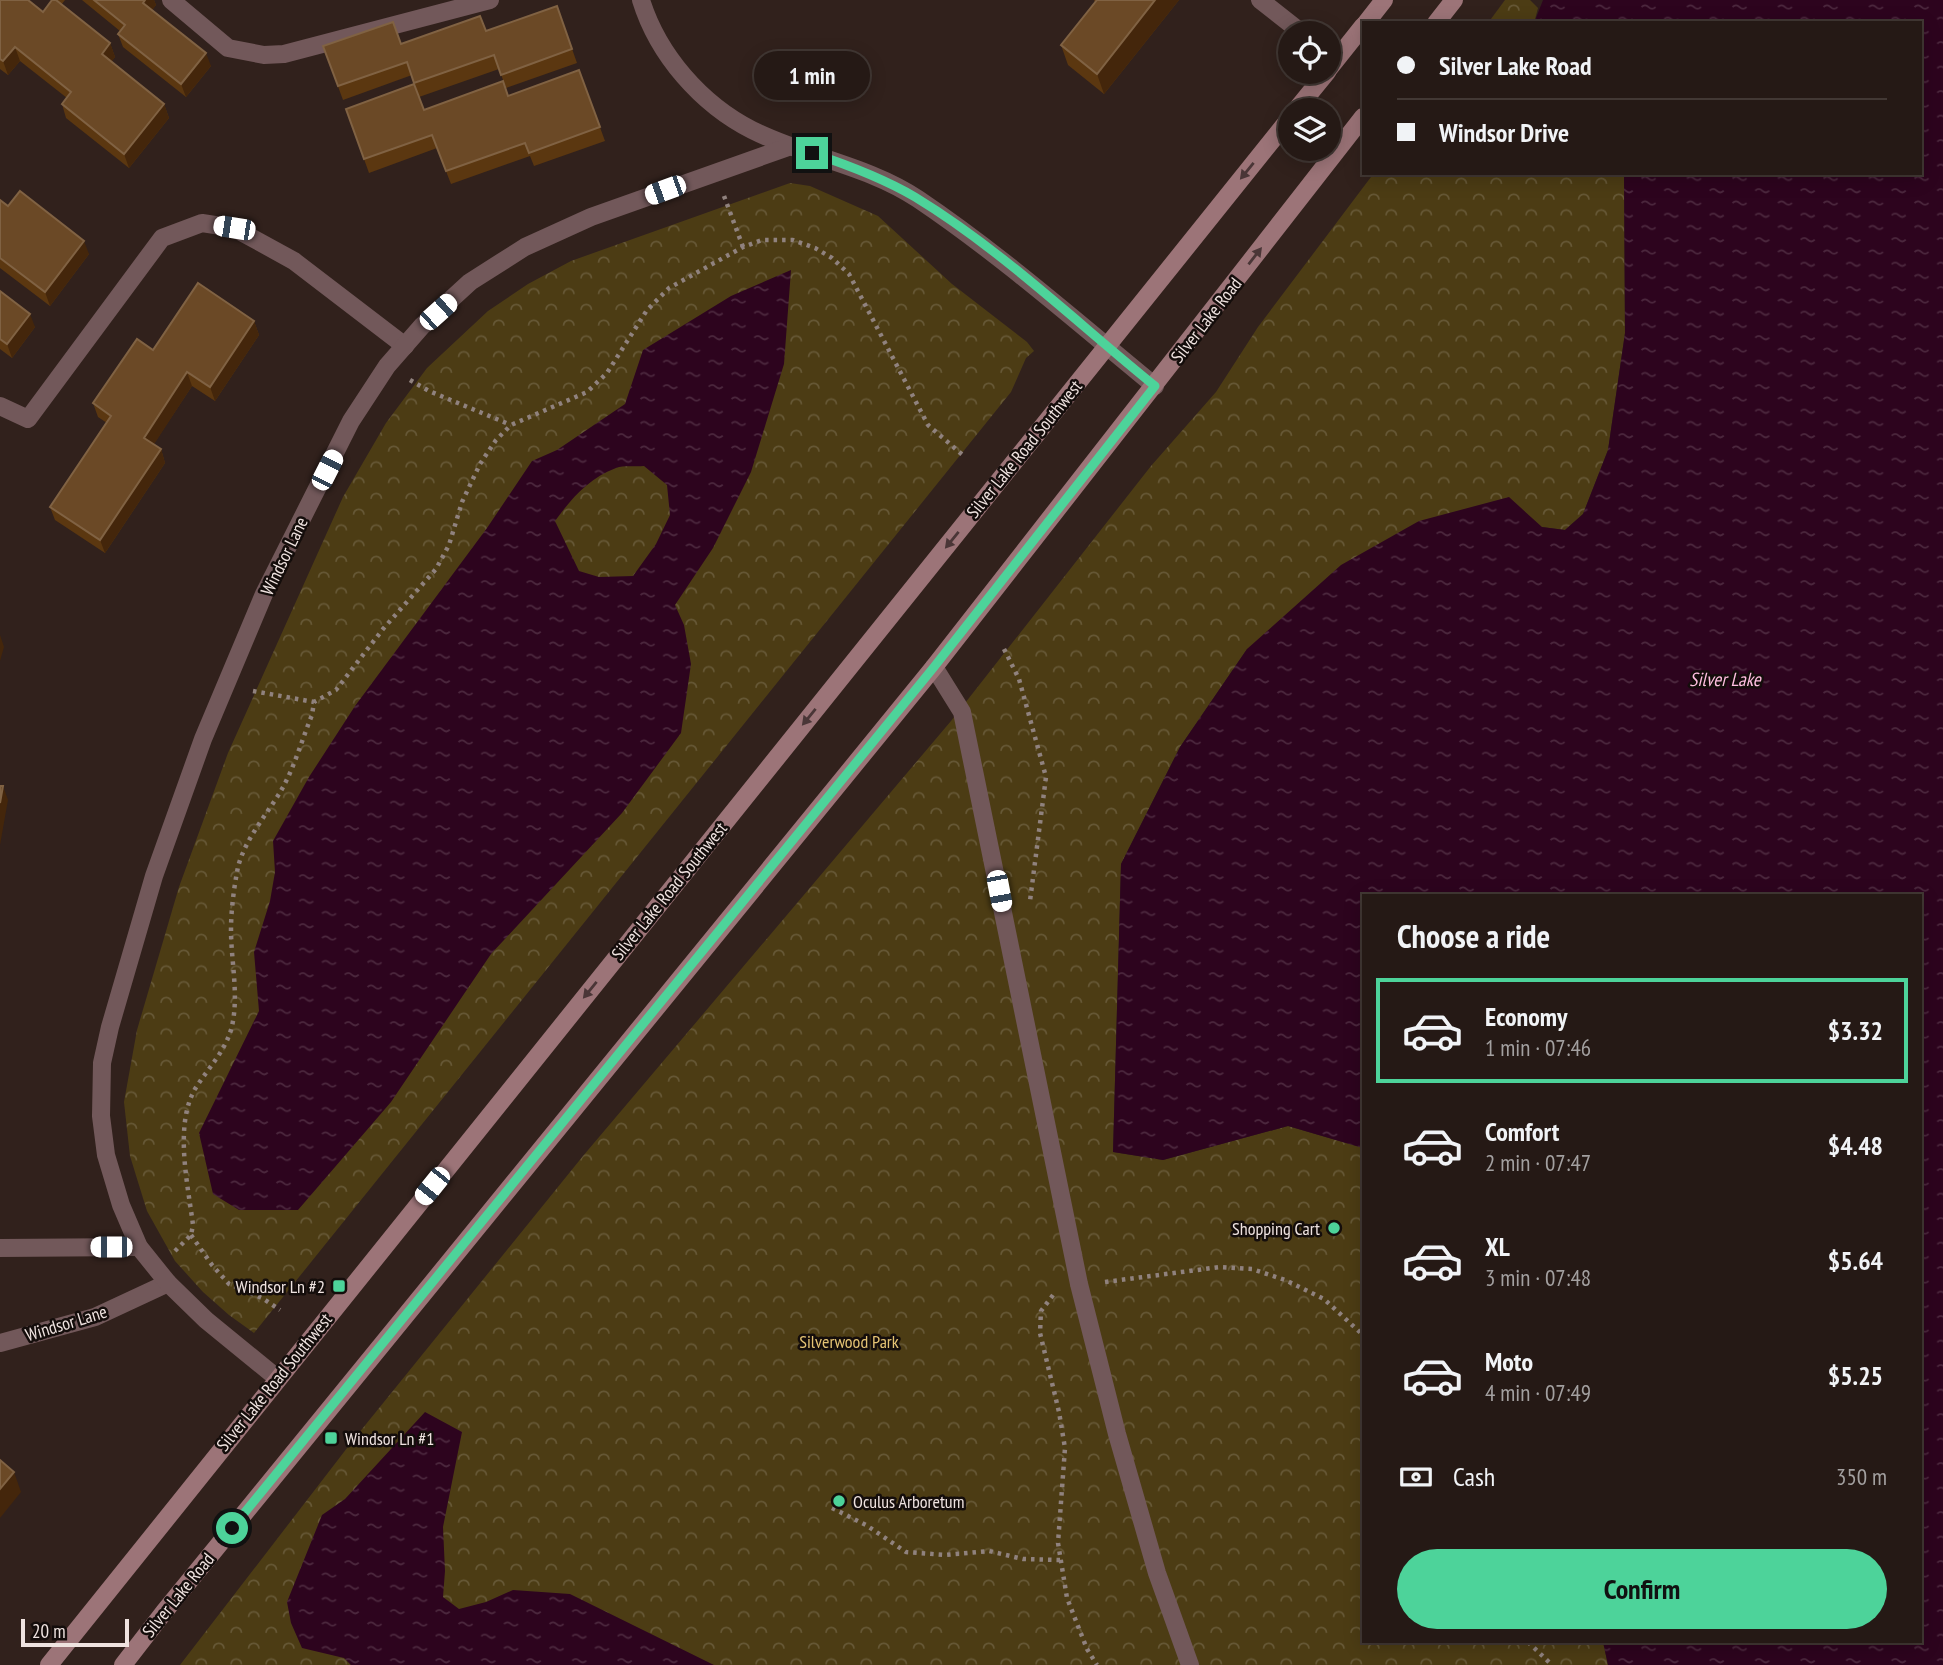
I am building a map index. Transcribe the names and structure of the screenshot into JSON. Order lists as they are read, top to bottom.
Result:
{
  "streets": {
    "main road": ["Silver Lake Road", "Silver Lake Road Southwest"],
    "street": ["Windsor Lane"]
  },
  "crossings": [
    ["Silver Lake Road Southwest", "Windsor Lane"]
  ],
  "one_way": ["Silver Lake Road Southwest"],
  "water": ["Silver Lake"],
  "parks": ["Silverwood Park"],
  "places": {
    "other": ["Shopping Cart", "Oculus Arboretum"],
    "transit": ["Windsor Ln #2", "Windsor Ln #1"]
  },
  "scale_bar": "20 m",
  "page": {
    "banner": ["Silver Lake Road", "Windsor Drive"],
    "bubble": "1 min",
    "heading": "Choose a ride",
    "list": [
      {
        "name": "Economy",
        "note": "1 min · 07:46",
        "value": "$3.32"
      },
      {
        "name": "Comfort",
        "note": "2 min · 07:47",
        "value": "$4.48"
      },
      {
        "name": "XL",
        "note": "3 min · 07:48",
        "value": "$5.64"
      },
      {
        "name": "Moto",
        "note": "4 min · 07:49",
        "value": "$5.25"
      }
    ],
    "pay": ["Cash", "350 m"],
    "buttons": "Confirm",
    "scale": "20 m"
  }
}
